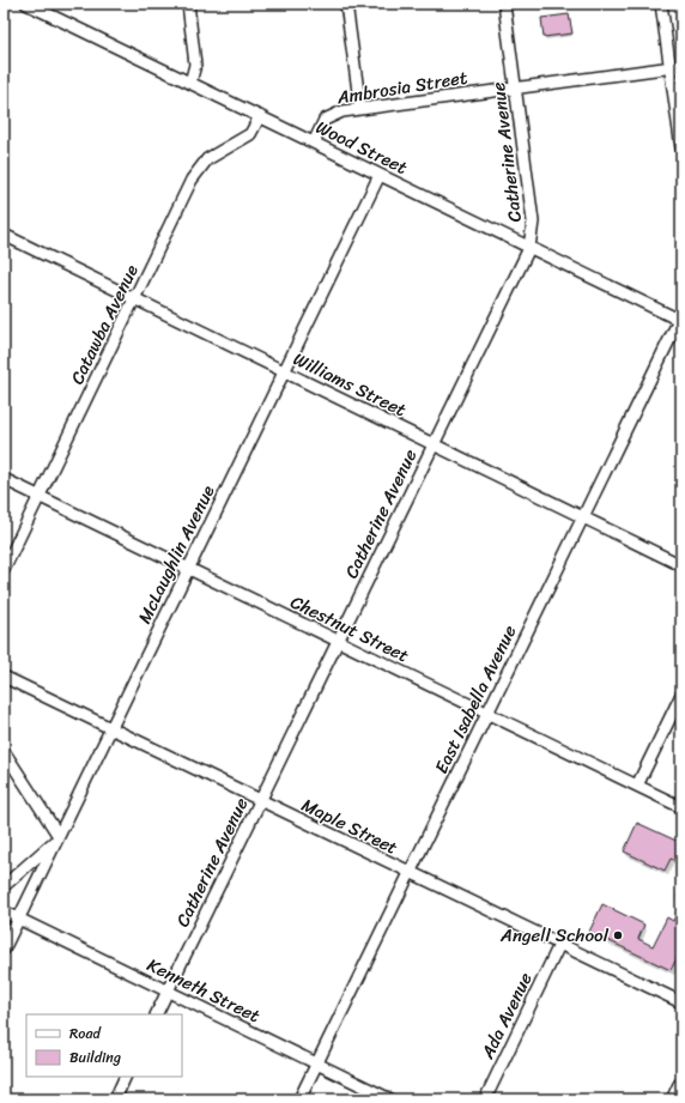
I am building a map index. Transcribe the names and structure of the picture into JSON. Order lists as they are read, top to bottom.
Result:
{
  "streets": {
    "street": [
      "Ambrosia Street",
      "Wood Street",
      "Catherine Avenue",
      "Catawba Avenue",
      "Williams Street",
      "McLaughlin Avenue",
      "Chestnut Street",
      "East Isabella Avenue",
      "Maple Street",
      "Kenneth Street",
      "Ada Avenue"
    ]
  },
  "crossings": [
    ["Ambrosia Street", "Wood Street"],
    ["Ambrosia Street", "Catherine Avenue"],
    ["Wood Street", "Catherine Avenue"],
    ["Wood Street", "Catawba Avenue"],
    ["Wood Street", "McLaughlin Avenue"],
    ["Wood Street", "East Isabella Avenue"],
    ["Catherine Avenue", "Williams Street"],
    ["Catherine Avenue", "Chestnut Street"],
    ["Catherine Avenue", "Maple Street"],
    ["Catherine Avenue", "Kenneth Street"],
    ["Catawba Avenue", "Williams Street"],
    ["Catawba Avenue", "Chestnut Street"],
    ["Williams Street", "McLaughlin Avenue"],
    ["Williams Street", "East Isabella Avenue"],
    ["McLaughlin Avenue", "Chestnut Street"],
    ["McLaughlin Avenue", "Maple Street"],
    ["McLaughlin Avenue", "Kenneth Street"],
    ["Chestnut Street", "East Isabella Avenue"],
    ["East Isabella Avenue", "Maple Street"],
    ["East Isabella Avenue", "Kenneth Street"],
    ["Maple Street", "Ada Avenue"]
  ],
  "places": ["Angell School"],
  "legend": ["Road", "Building"]
}
